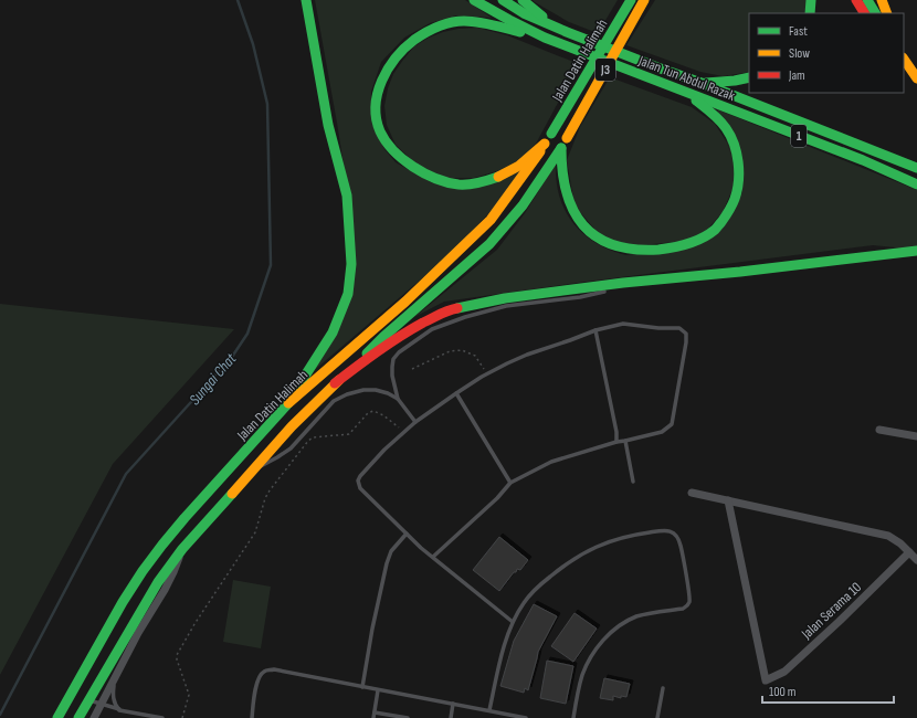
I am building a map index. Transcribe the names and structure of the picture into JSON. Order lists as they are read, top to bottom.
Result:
{
  "streets": {
    "main road": [
      "Jalan Datin Halimah",
      "J3",
      "Jalan Tun Abdul Razak",
      "1"
    ],
    "street": ["Jalan Serama 10"]
  },
  "crossings": [
    ["Jalan Datin Halimah", "Jalan Tun Abdul Razak"]
  ],
  "water": ["Sungai Chat"],
  "legend": ["Fast", "Slow", "Jam"],
  "scale_bar": "100 m"
}
